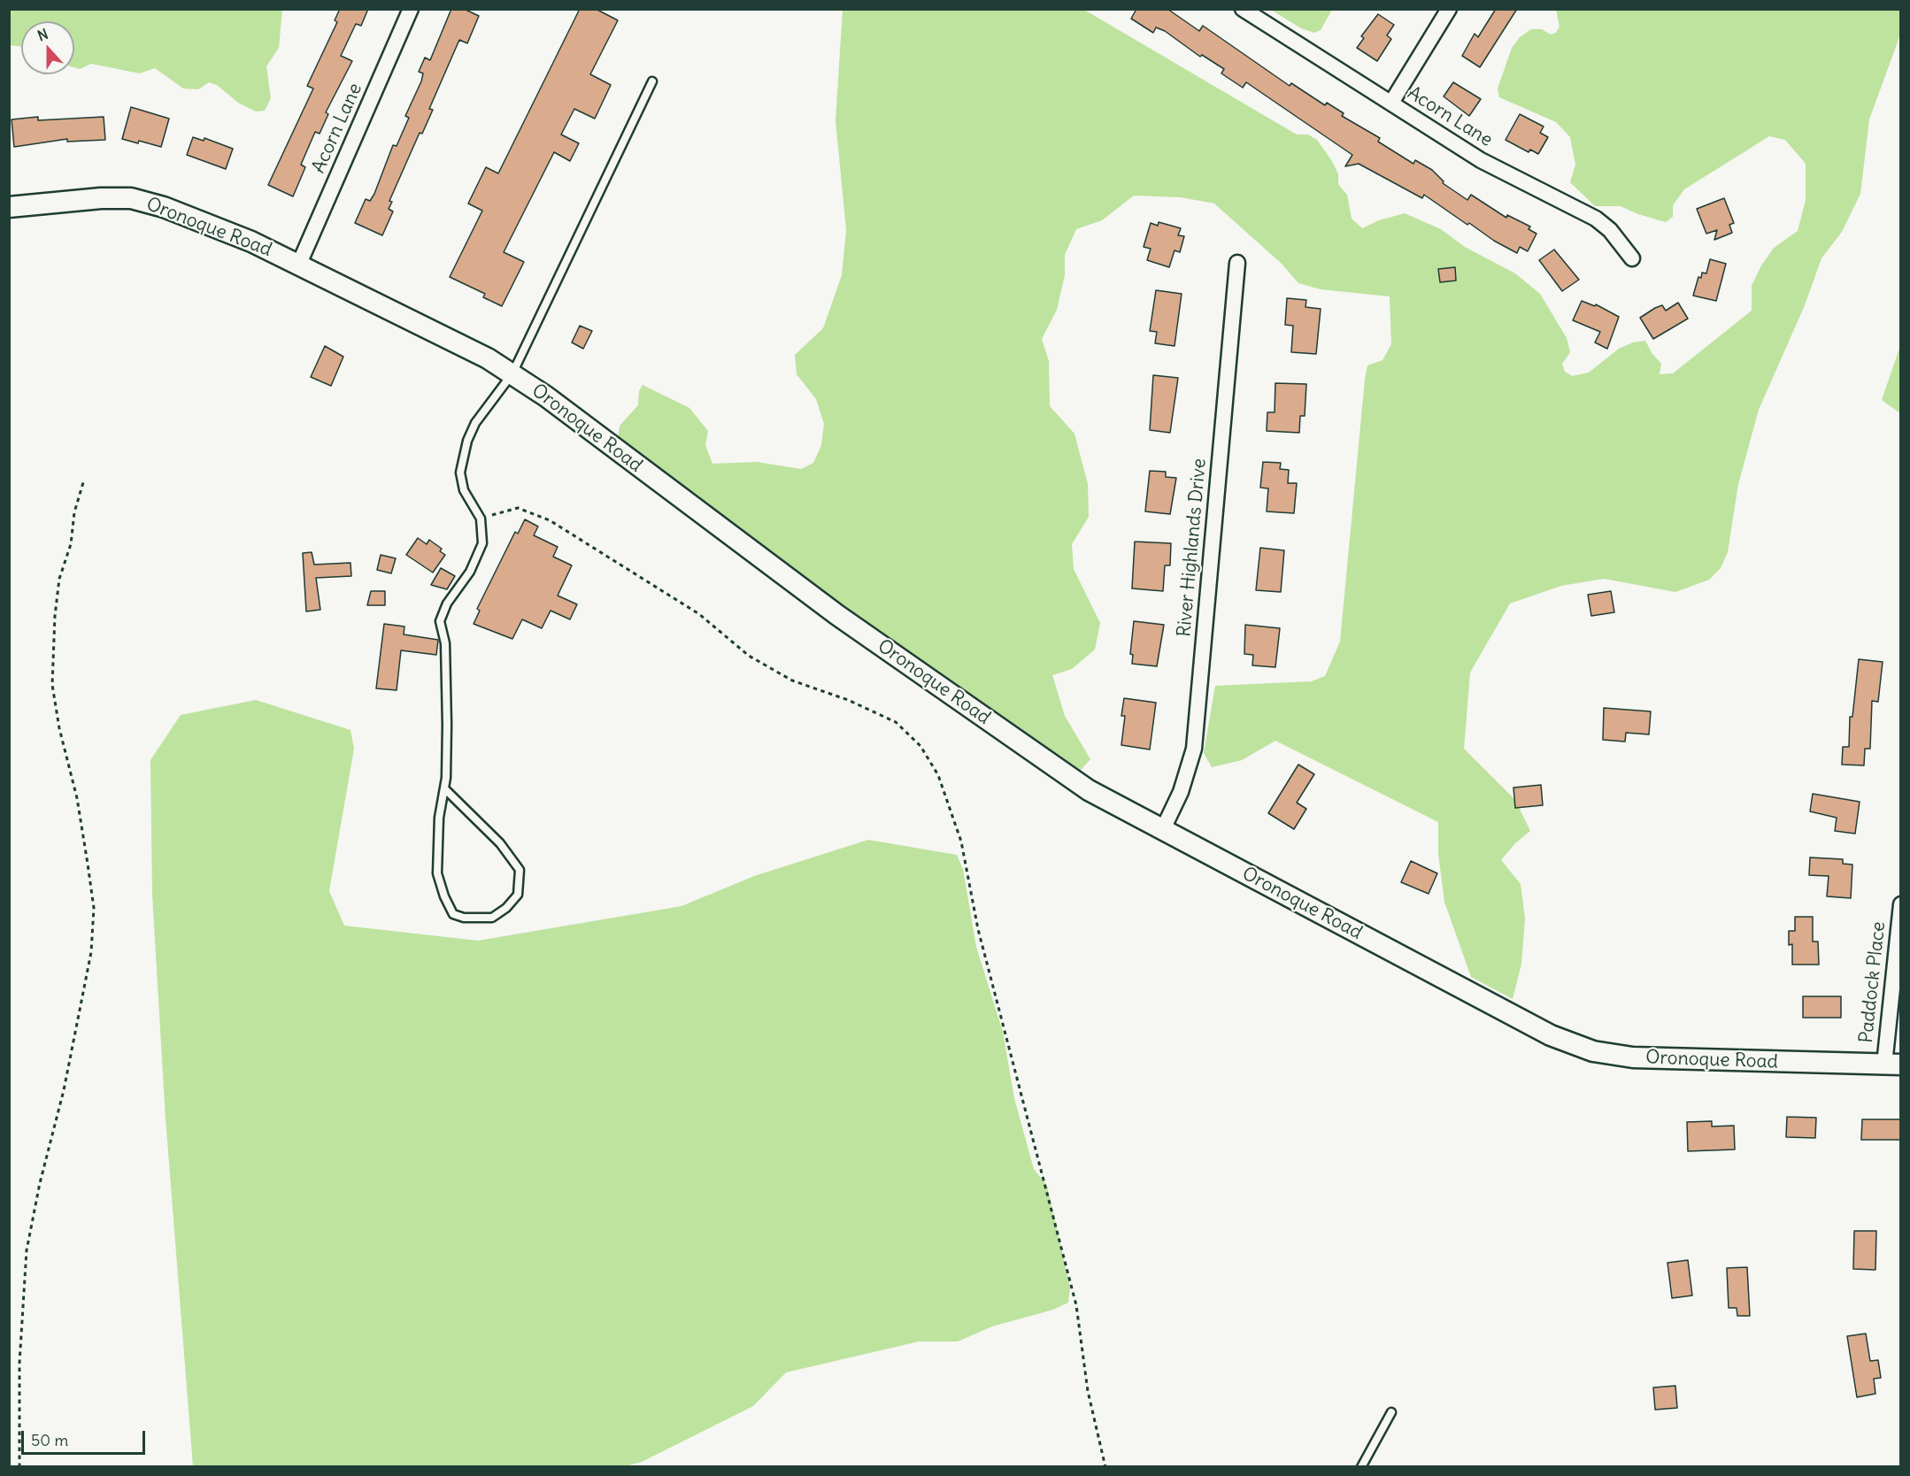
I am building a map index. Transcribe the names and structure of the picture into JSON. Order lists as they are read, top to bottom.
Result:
{
  "streets": {
    "street": [
      "Acorn Lane",
      "Oronoque Road",
      "River Highlands Drive",
      "Paddock Place"
    ]
  },
  "crossings": [
    ["Acorn Lane", "Oronoque Road"],
    ["Oronoque Road", "River Highlands Drive"],
    ["Oronoque Road", "Paddock Place"]
  ],
  "scale_bar": "50 m",
  "north": "top"
}
